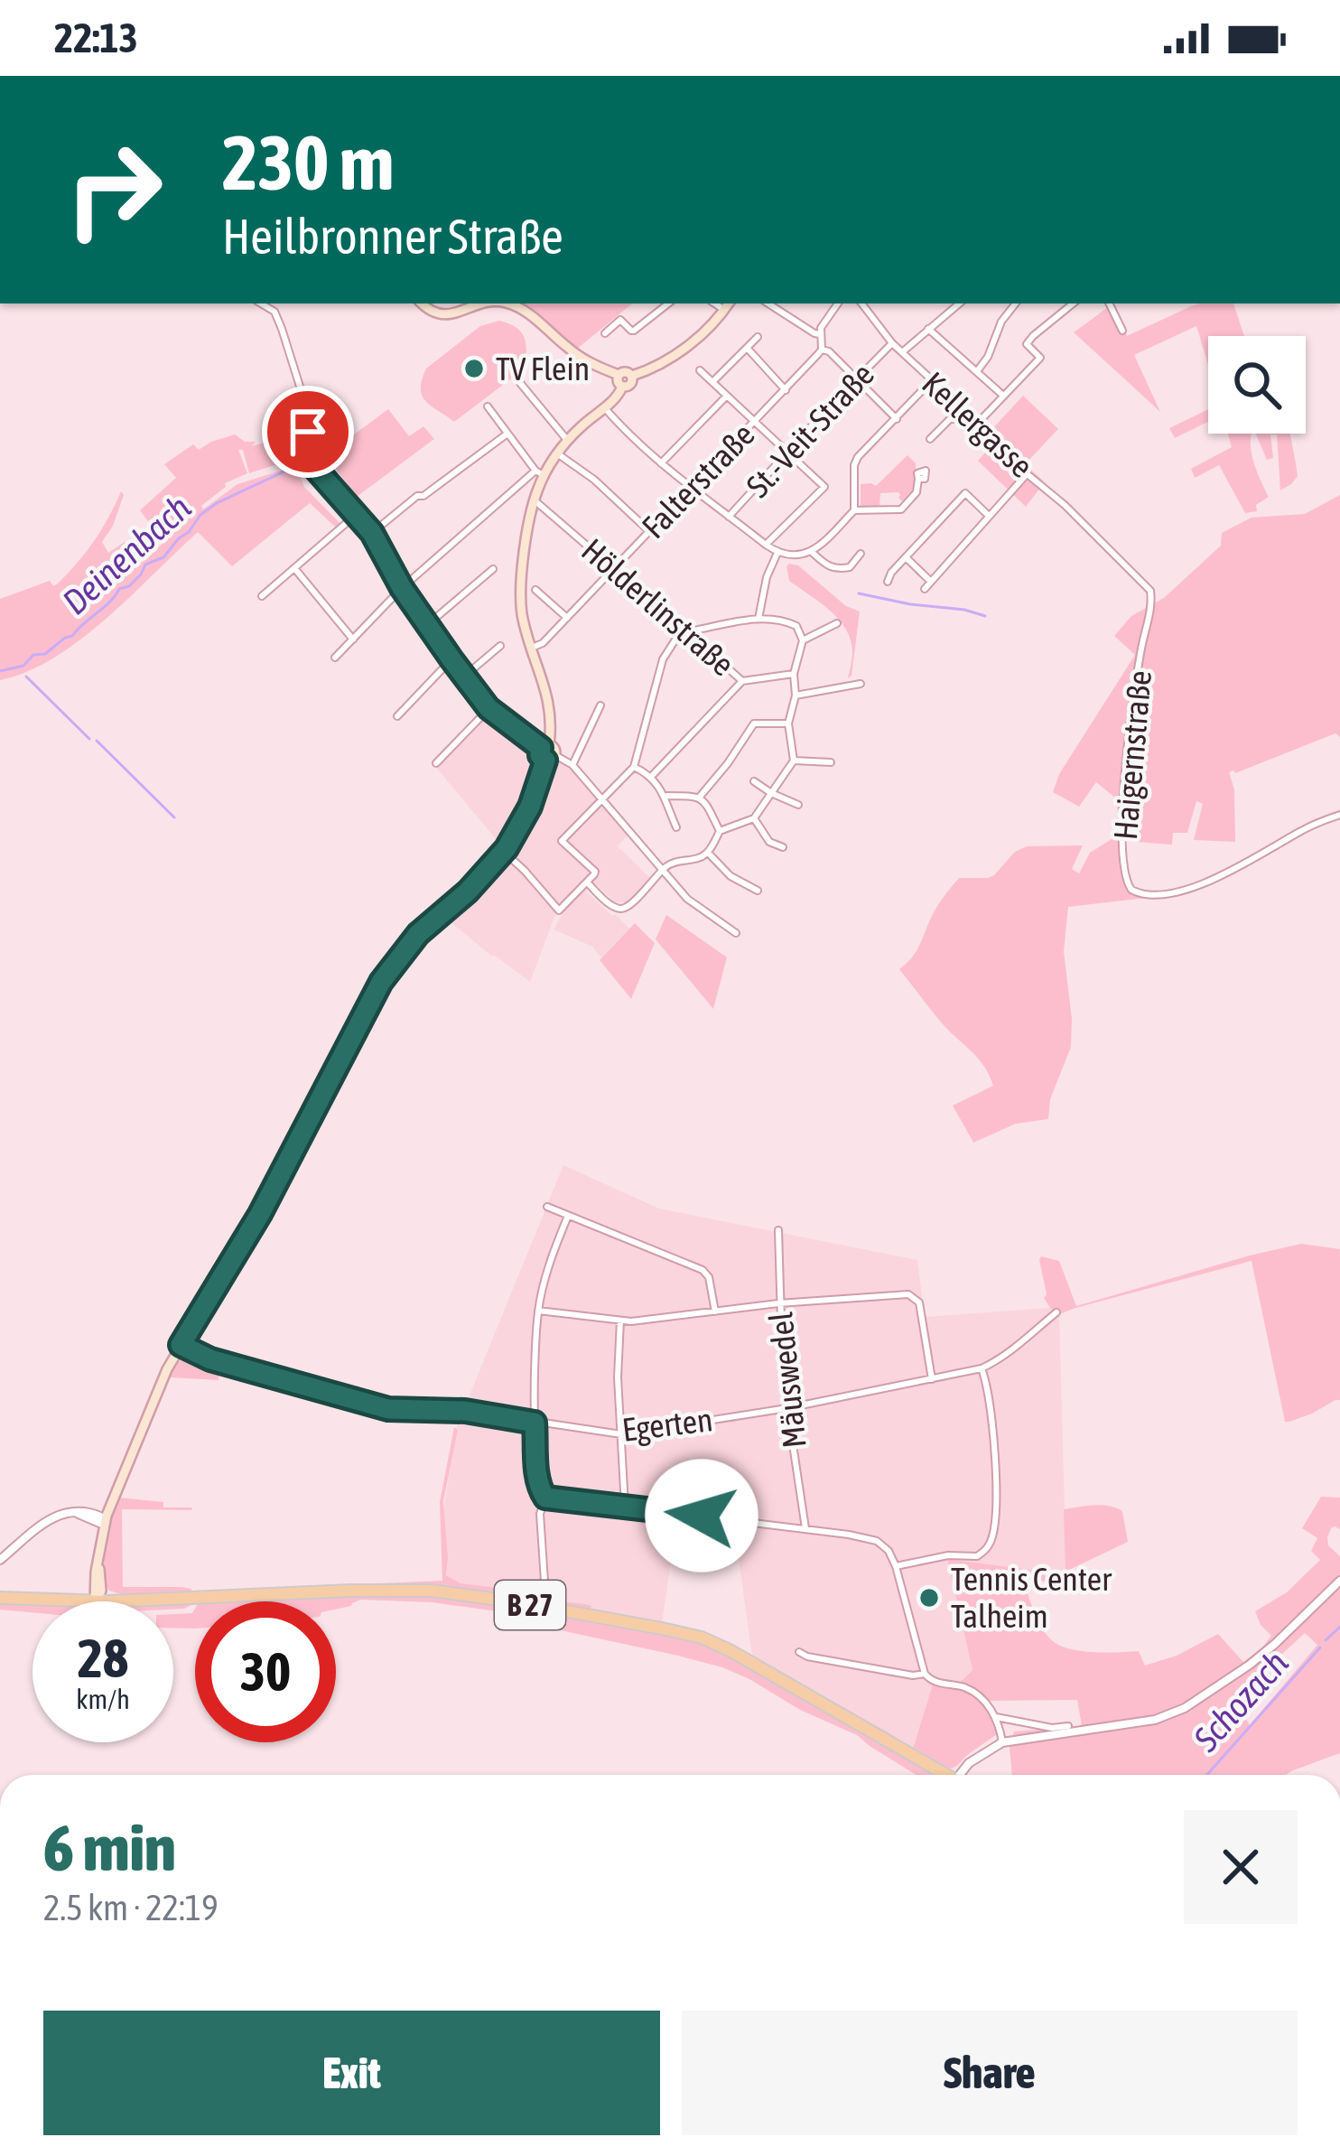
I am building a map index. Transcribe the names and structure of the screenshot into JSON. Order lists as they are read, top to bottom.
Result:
{
  "streets": {
    "main road": ["B 27"],
    "street": [
      "Kellergasse",
      "St.-Veit-Straße",
      "Falterstraße",
      "Hölderlinstraße",
      "Haigernstraße",
      "Mäuswedel",
      "Egerten"
    ]
  },
  "crossings": [
    ["Kellergasse", "St.-Veit-Straße"],
    ["Kellergasse", "Haigernstraße"],
    ["Falterstraße", "Hölderlinstraße"],
    ["Mäuswedel", "Egerten"]
  ],
  "water": ["Deinenbach", "Schozach"],
  "places": ["TV Flein", "Tennis Center Talheim"],
  "page": {
    "status": "22:13",
    "turn": ["230 m", "Heilbronner Straße"],
    "speed": "28 km/h",
    "limit": "30",
    "heading": ["6 min", "2.5 km · 22:19"],
    "buttons": ["Exit", "Share"]
  }
}
